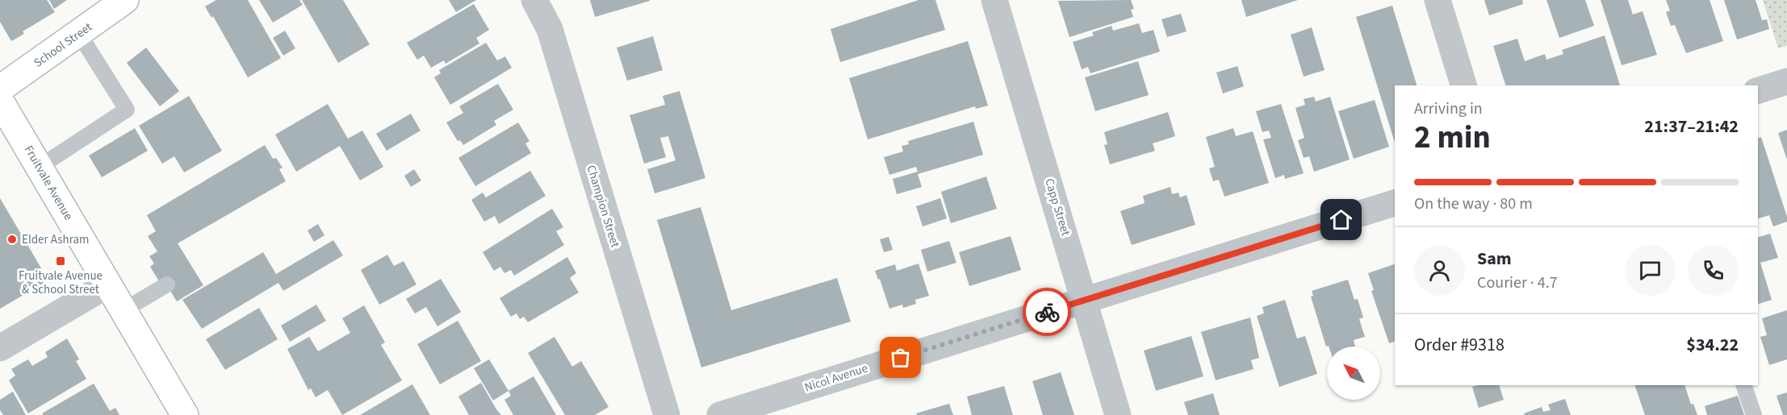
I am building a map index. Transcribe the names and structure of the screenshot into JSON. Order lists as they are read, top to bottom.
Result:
{
  "streets": {
    "main road": ["School Street", "Fruitvale Avenue"],
    "street": ["Champion Street", "Capp Street", "Nicol Avenue"]
  },
  "crossings": [
    ["Capp Street", "Nicol Avenue"]
  ],
  "places": {
    "other": ["Elder Ashram"],
    "transit": ["Fruitvale Avenue & School Street"]
  },
  "north": "top left",
  "page": {
    "heading": ["2 min", "Arriving in", "21:37–21:42"],
    "panel": [
      "Sam",
      "Courier · 4.7",
      "Order #9318",
      "$34.22"
    ],
    "bar": "On the way · 80 m"
  }
}
